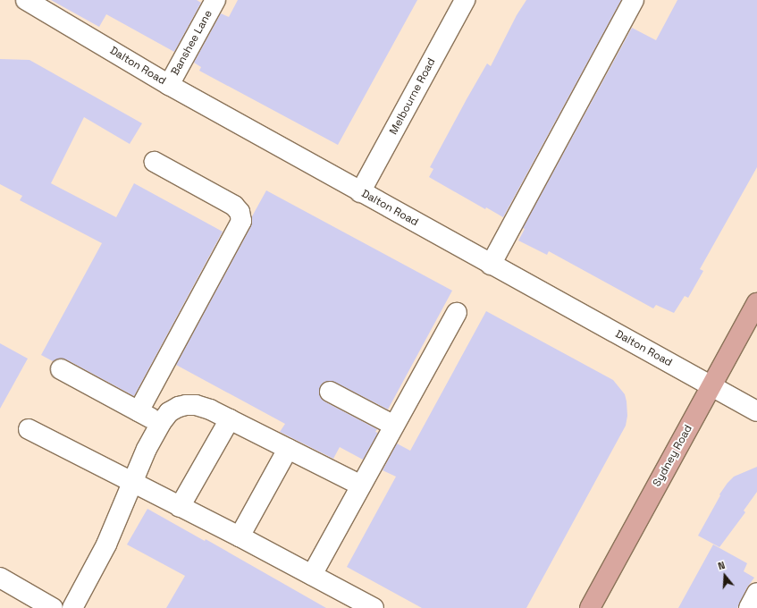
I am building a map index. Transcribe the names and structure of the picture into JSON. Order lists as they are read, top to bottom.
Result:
{
  "streets": {
    "main road": ["Sydney Road"],
    "street": ["Banshee Lane", "Dalton Road", "Melbourne Road"]
  },
  "crossings": [
    ["Banshee Lane", "Dalton Road"],
    ["Dalton Road", "Melbourne Road"],
    ["Dalton Road", "Sydney Road"]
  ],
  "north": "top"
}
